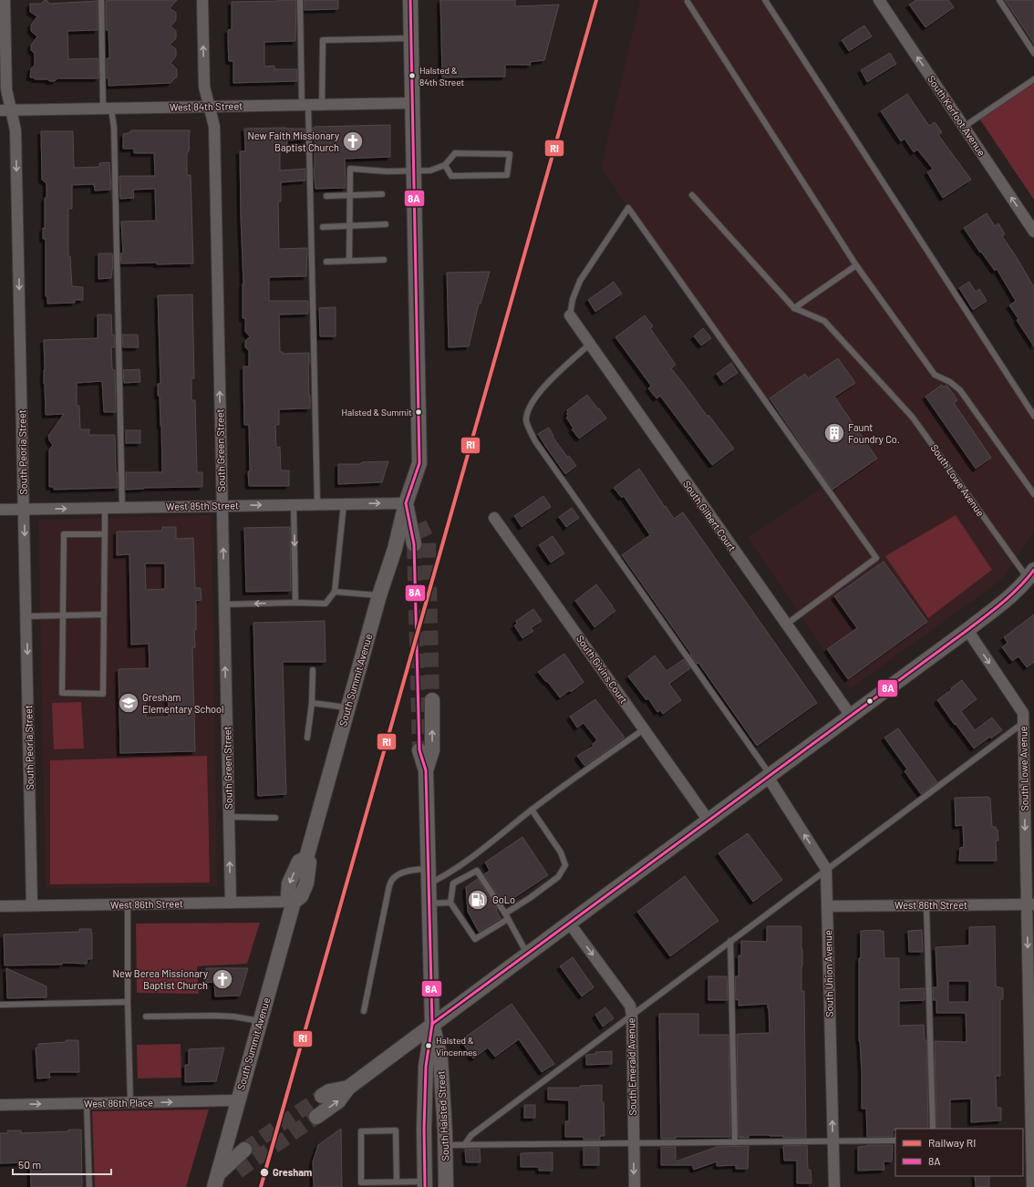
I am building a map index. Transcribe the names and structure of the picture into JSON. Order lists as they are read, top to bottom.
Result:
{
  "streets": {
    "main road": ["South Summit Avenue", "South Halsted Street"],
    "street": [
      "West 84th Street",
      "South Kerfoot Avenue",
      "South Green Street",
      "South Peoria Street",
      "South Lowe Avenue",
      "West 85th Street",
      "South Gilbert Court",
      "South Givins Court",
      "West 86th Street",
      "South Union Avenue",
      "South Emerald Avenue",
      "West 86th Place"
    ]
  },
  "crossings": [
    ["West 84th Street", "South Green Street"],
    ["West 84th Street", "South Peoria Street"],
    ["South Green Street", "West 85th Street"],
    ["South Green Street", "West 86th Street"],
    ["South Peoria Street", "West 85th Street"],
    ["South Peoria Street", "West 86th Street"],
    ["South Lowe Avenue", "West 86th Street"],
    ["West 85th Street", "South Summit Avenue"],
    ["South Summit Avenue", "West 86th Street"],
    ["South Summit Avenue", "West 86th Place"],
    ["West 86th Street", "South Union Avenue"]
  ],
  "one_way": [
    "South Kerfoot Avenue",
    "South Green Street",
    "South Peoria Street",
    "South Lowe Avenue",
    "West 85th Street",
    "South Union Avenue",
    "South Emerald Avenue",
    "West 86th Place"
  ],
  "places": {
    "other": [
      "Halsted & 84th Street",
      "Halsted & Summit",
      "Halsted & Vincennes",
      "Gresham"
    ],
    "church": ["New Faith Missionary Baptist Church", "New Berea Missionary Baptist Church"],
    "building": ["Faunt Foundry Co."],
    "school or university": ["Gresham Elementary School"],
    "fuel station": ["GoLo"]
  },
  "lines": ["rail line RI", "transit line 8A"],
  "legend": ["Railway RI", "8A"],
  "scale_bar": "50 m"
}
